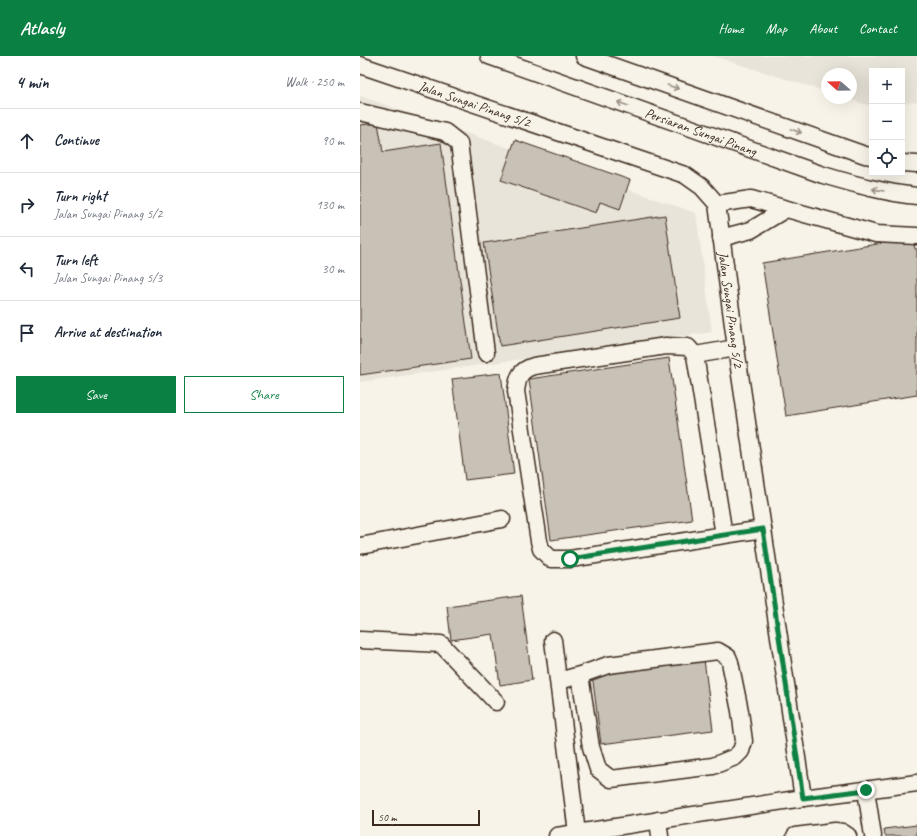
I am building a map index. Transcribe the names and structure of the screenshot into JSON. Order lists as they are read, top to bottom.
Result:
{
  "streets": {
    "street": ["Jalan Sungai Pinang 5/2", "Persiaran Sungai Pinang"]
  },
  "scale_bar": "50 m",
  "north": "left",
  "page": {
    "header": "Atlasly",
    "nav": [
      "Home",
      "Map",
      "About",
      "Contact"
    ],
    "heading": ["4 min", "Walk · 250 m"],
    "map_buttons": ["+", "−"],
    "list": [
      ["Continue", "90 m"],
      ["Turn right", "Jalan Sungai Pinang 5/2", "130 m"],
      ["Turn left", "Jalan Sungai Pinang 5/3", "30 m"],
      "Arrive at destination"
    ],
    "buttons": ["Save", "Share"],
    "scale": "50 m"
  }
}
